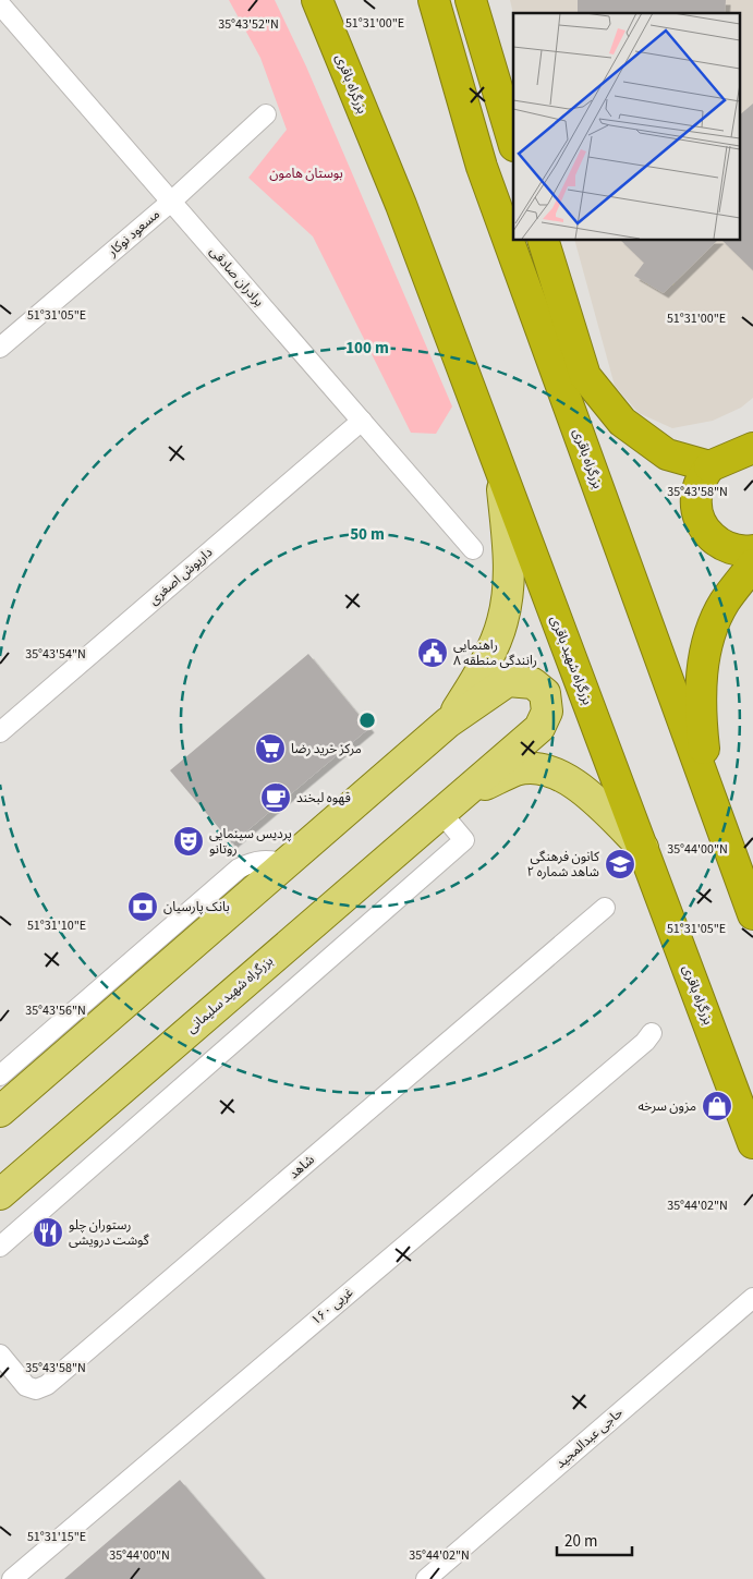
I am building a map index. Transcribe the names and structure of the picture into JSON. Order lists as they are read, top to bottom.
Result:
{
  "streets": {
    "highway": ["بزرگراه باقری", "بزرگراه شهید باقری"],
    "main road": ["بزرگراه شهید سلیمانی"],
    "street": [
      "مسعود نوکار",
      "برادران صادقی",
      "داریوش اصغری",
      "شاهد",
      "۱۶۰ غربی",
      "حاجی عبدالمجید"
    ]
  },
  "crossings": [
    ["بزرگراه باقری", "بزرگراه شهید باقری"],
    ["مسعود نوکار", "برادران صادقی"],
    ["برادران صادقی", "داریوش اصغری"]
  ],
  "parks": ["بوستان هامون"],
  "places": {
    "public building": ["راهنمایی رانندگی منطقه ۸"],
    "supermarket": ["مرکز خرید رضا"],
    "cafe": ["قهوه لبخند"],
    "theatre": ["پردیس سینمایی روتانو"],
    "school or university": ["کانون فرهنگی شاهد شماره ۲"],
    "bank": ["بانک پارسیان"],
    "shop": ["مزون سرخه"],
    "restaurant": ["رستوران چلو گوشت درویشی"]
  },
  "scale_bar": "20 m",
  "coordinates": [
    "51°31'00\"E",
    "35°43'52\"N",
    "51°31'05\"E",
    "35°43'58\"N",
    "35°43'54\"N",
    "35°44'00\"N",
    "51°31'10\"E",
    "35°43'56\"N",
    "35°44'02\"N",
    "51°31'15\"E"
  ],
  "rings": ["100 m", "50 m"]
}
